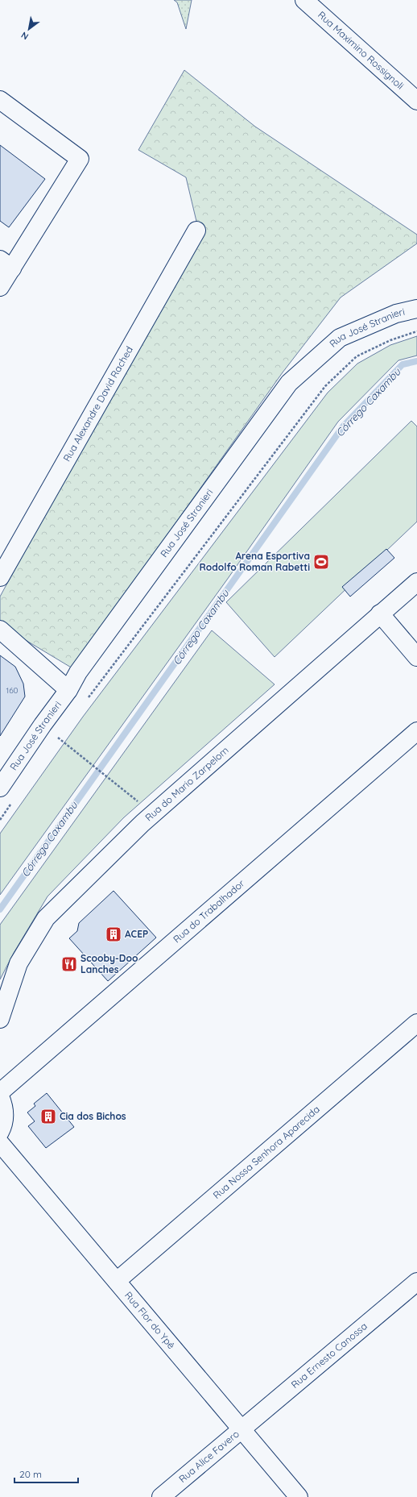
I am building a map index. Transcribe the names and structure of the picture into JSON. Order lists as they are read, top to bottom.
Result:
{
  "streets": {
    "street": [
      "Rua Maximino Rossignoli",
      "Rua José Stranieri",
      "Rua Alexandre David Rached",
      "Rua do Mario Zarpelom",
      "Rua do Trabalhador",
      "Rua Nossa Senhora Aparecida",
      "Rua Flor do Ypê",
      "Rua Ernesto Canossa",
      "Rua Alice Favero"
    ]
  },
  "crossings": [
    ["Rua Nossa Senhora Aparecida", "Rua Flor do Ypê"],
    ["Rua Flor do Ypê", "Rua Ernesto Canossa"],
    ["Rua Flor do Ypê", "Rua Alice Favero"],
    ["Rua Ernesto Canossa", "Rua Alice Favero"]
  ],
  "water": ["Córrego Caxambu"],
  "places": {
    "sports": ["Arena Esportiva Rodolfo Roman Rabetti"],
    "building": ["ACEP", "Cia dos Bichos"],
    "restaurant": ["Scooby-Doo Lanches"]
  },
  "house_numbers": ["160"],
  "scale_bar": "20 m",
  "north": "bottom left"
}
